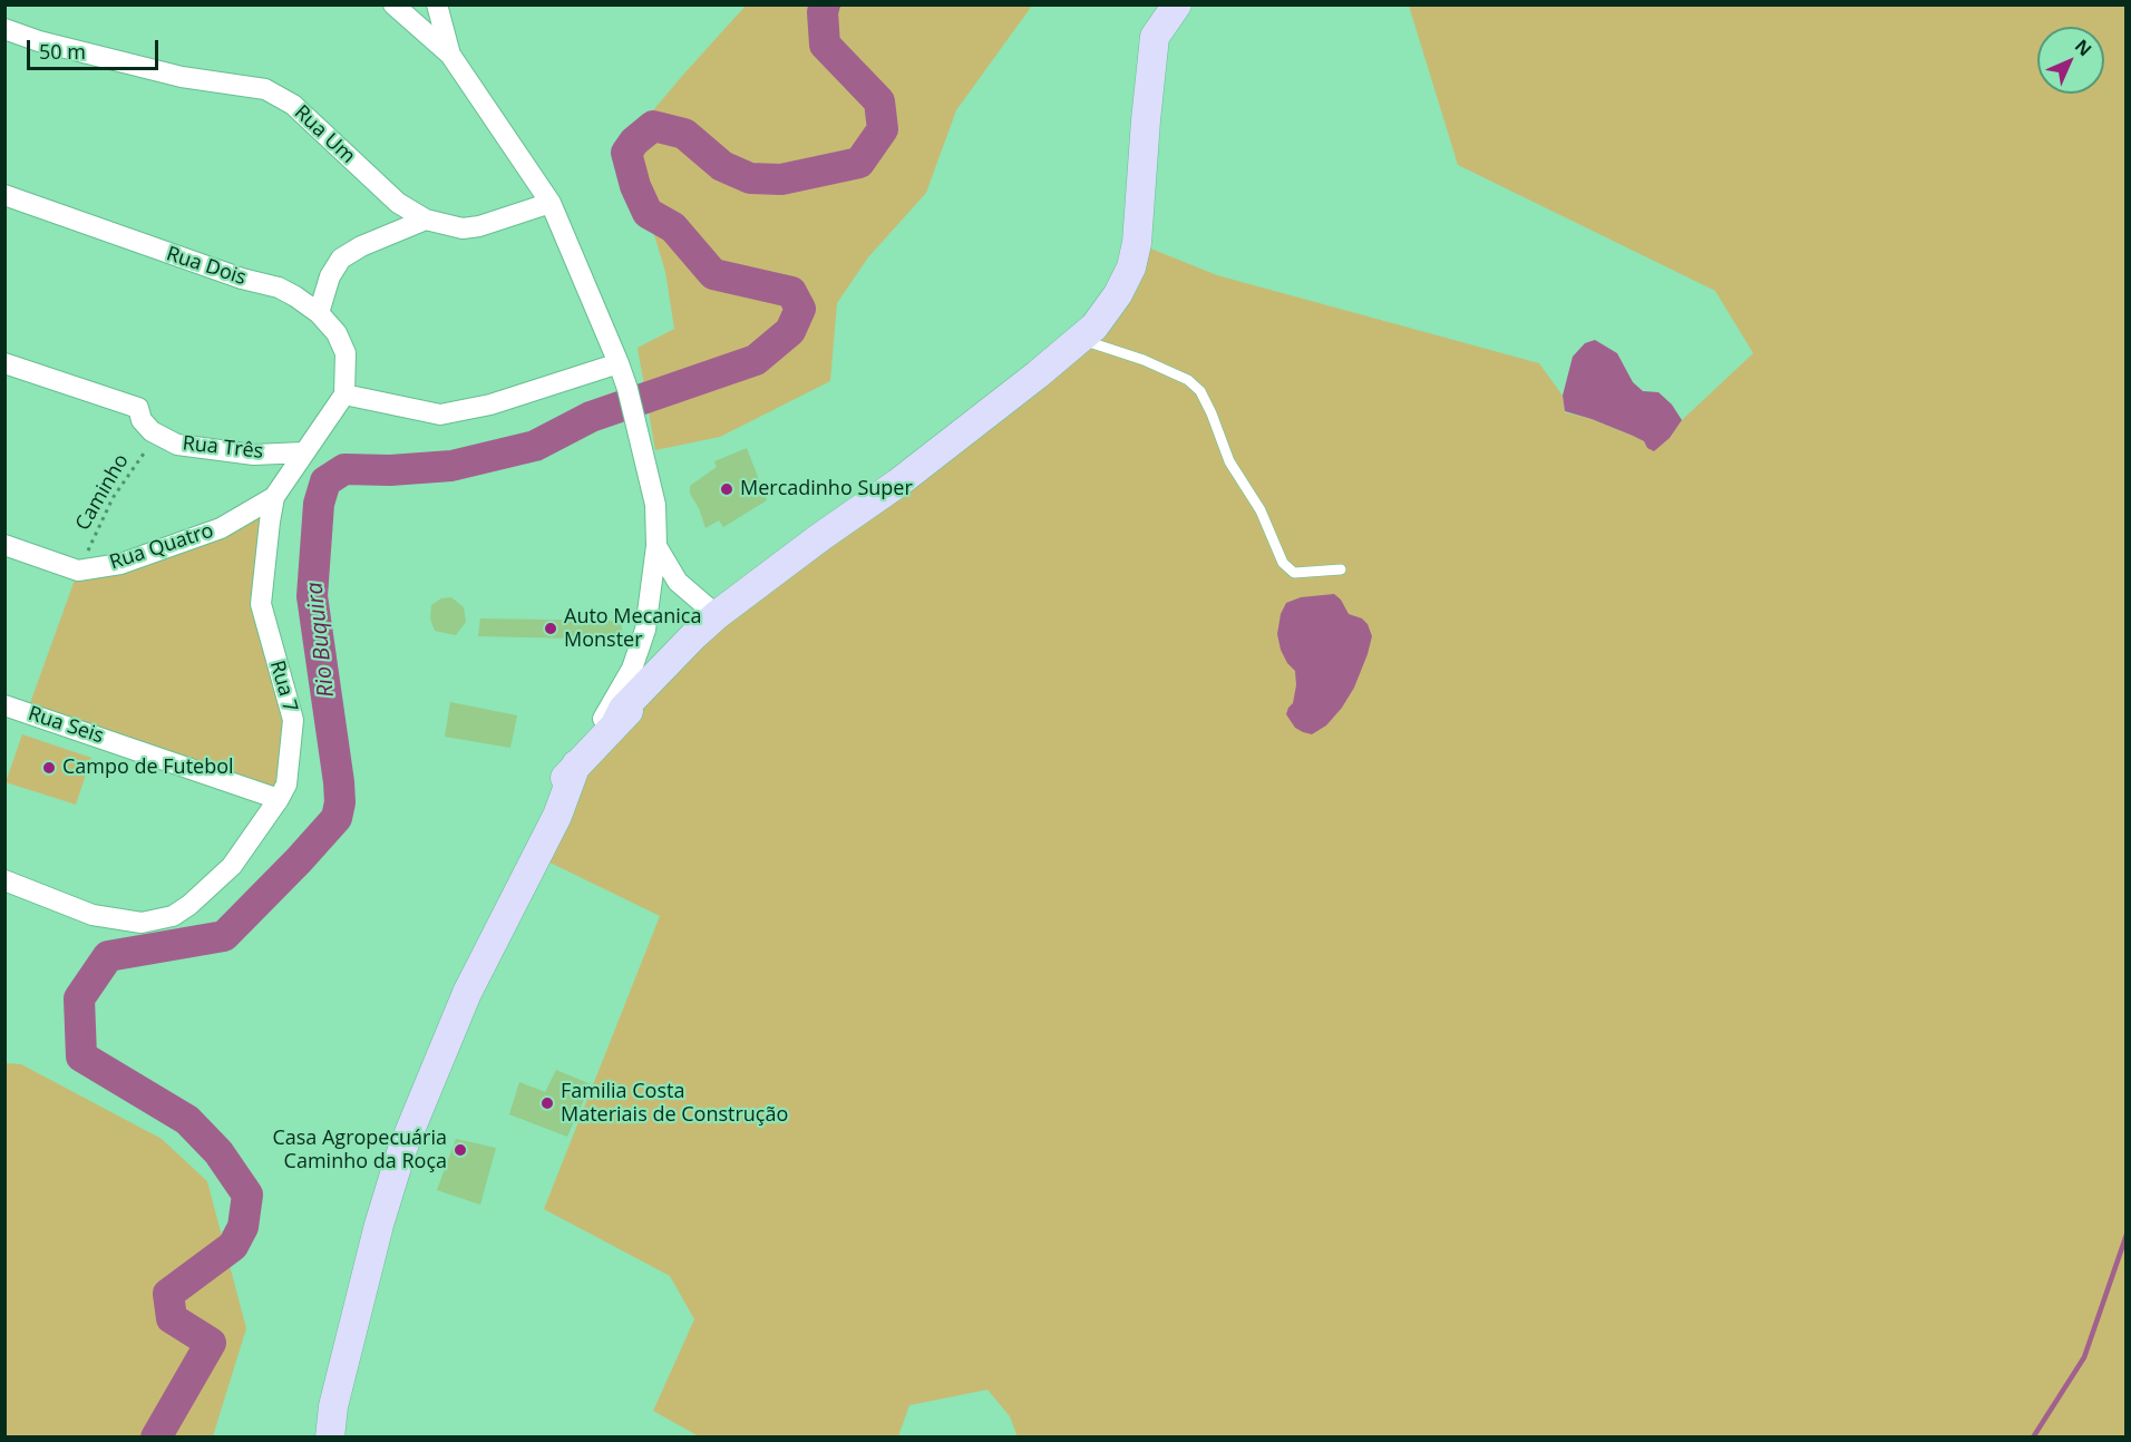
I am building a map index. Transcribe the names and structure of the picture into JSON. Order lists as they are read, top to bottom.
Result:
{
  "streets": {
    "street": [
      "Rua Um",
      "Rua Dois",
      "Rua Três",
      "Rua Quatro",
      "Rua 7",
      "Rua Seis"
    ],
    "path": ["Caminho"]
  },
  "crossings": [
    ["Rua Dois", "Rua 7"],
    ["Rua Três", "Caminho"],
    ["Rua Três", "Rua 7"],
    ["Caminho", "Rua Quatro"],
    ["Rua Quatro", "Rua 7"],
    ["Rua 7", "Rua Seis"]
  ],
  "water": ["Rio Buquira"],
  "places": [
    "Mercadinho Super",
    "Auto Mecanica Monster",
    "Campo de Futebol",
    "Familia Costa Materiais de Construção",
    "Casa Agropecuária Caminho da Roça"
  ],
  "scale_bar": "50 m",
  "north": "top right"
}
